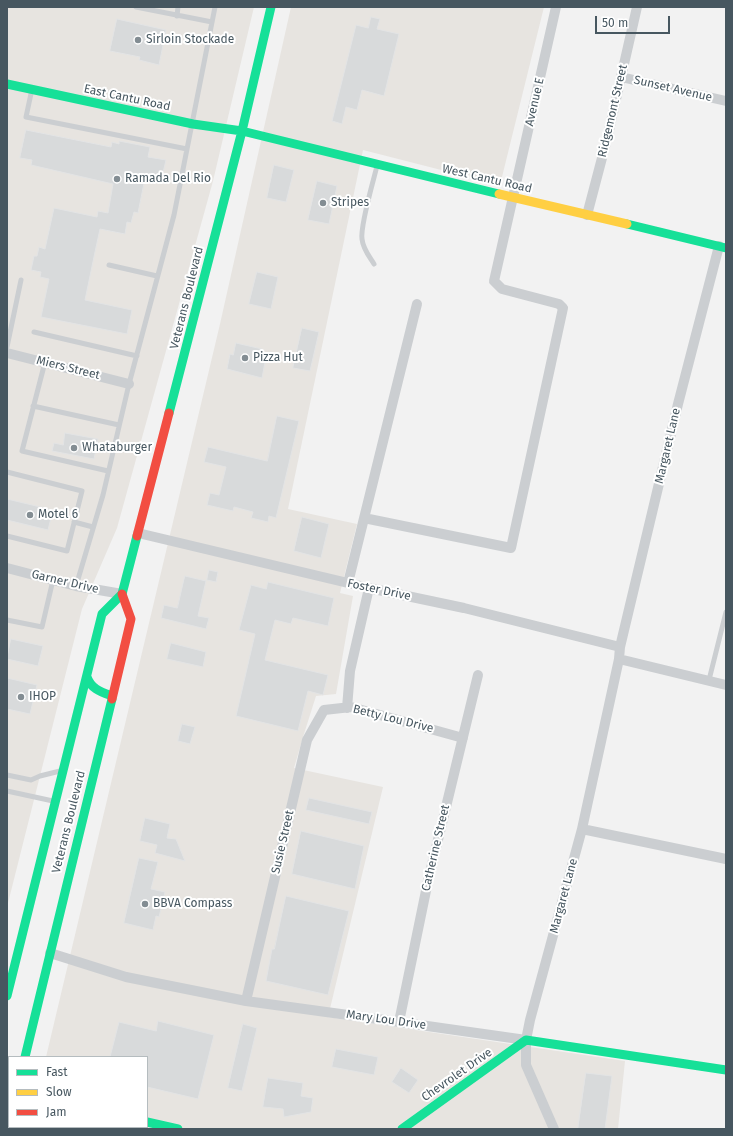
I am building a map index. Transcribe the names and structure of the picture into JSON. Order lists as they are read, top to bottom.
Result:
{
  "streets": {
    "main road": [
      "East Cantu Road",
      "West Cantu Road",
      "Veterans Boulevard",
      "Mary Lou Drive",
      "Chevrolet Drive"
    ],
    "street": [
      "Sunset Avenue",
      "Avenue E",
      "Ridgemont Street",
      "Miers Street",
      "Margaret Lane",
      "Garner Drive",
      "Foster Drive",
      "Betty Lou Drive",
      "Susie Street",
      "Catherine Street"
    ]
  },
  "crossings": [
    ["Sunset Avenue", "Ridgemont Street"],
    ["East Cantu Road", "West Cantu Road"],
    ["East Cantu Road", "Veterans Boulevard"],
    ["Avenue E", "West Cantu Road"],
    ["Ridgemont Street", "West Cantu Road"],
    ["West Cantu Road", "Veterans Boulevard"],
    ["West Cantu Road", "Margaret Lane"],
    ["Veterans Boulevard", "Garner Drive"],
    ["Veterans Boulevard", "Foster Drive"],
    ["Veterans Boulevard", "Mary Lou Drive"],
    ["Margaret Lane", "Foster Drive"],
    ["Margaret Lane", "Mary Lou Drive"],
    ["Margaret Lane", "Chevrolet Drive"],
    ["Foster Drive", "Betty Lou Drive"],
    ["Betty Lou Drive", "Susie Street"],
    ["Betty Lou Drive", "Catherine Street"],
    ["Susie Street", "Mary Lou Drive"],
    ["Catherine Street", "Mary Lou Drive"],
    ["Mary Lou Drive", "Chevrolet Drive"]
  ],
  "places": [
    "Sirloin Stockade",
    "Ramada Del Rio",
    "Stripes",
    "Pizza Hut",
    "Whataburger",
    "Motel 6",
    "IHOP",
    "BBVA Compass"
  ],
  "legend": ["Fast", "Slow", "Jam"],
  "scale_bar": "50 m"
}
